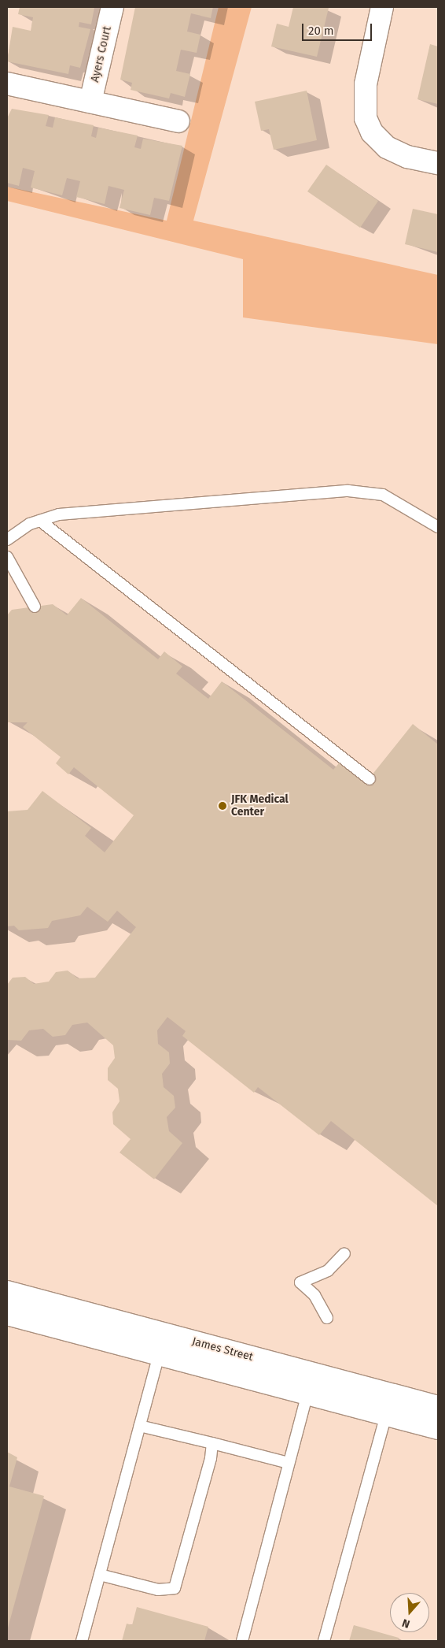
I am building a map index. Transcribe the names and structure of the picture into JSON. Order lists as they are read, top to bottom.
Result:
{
  "streets": {
    "street": ["Ayers Court", "James Street"]
  },
  "places": ["JFK Medical Center"],
  "scale_bar": "20 m",
  "north": "bottom"
}
